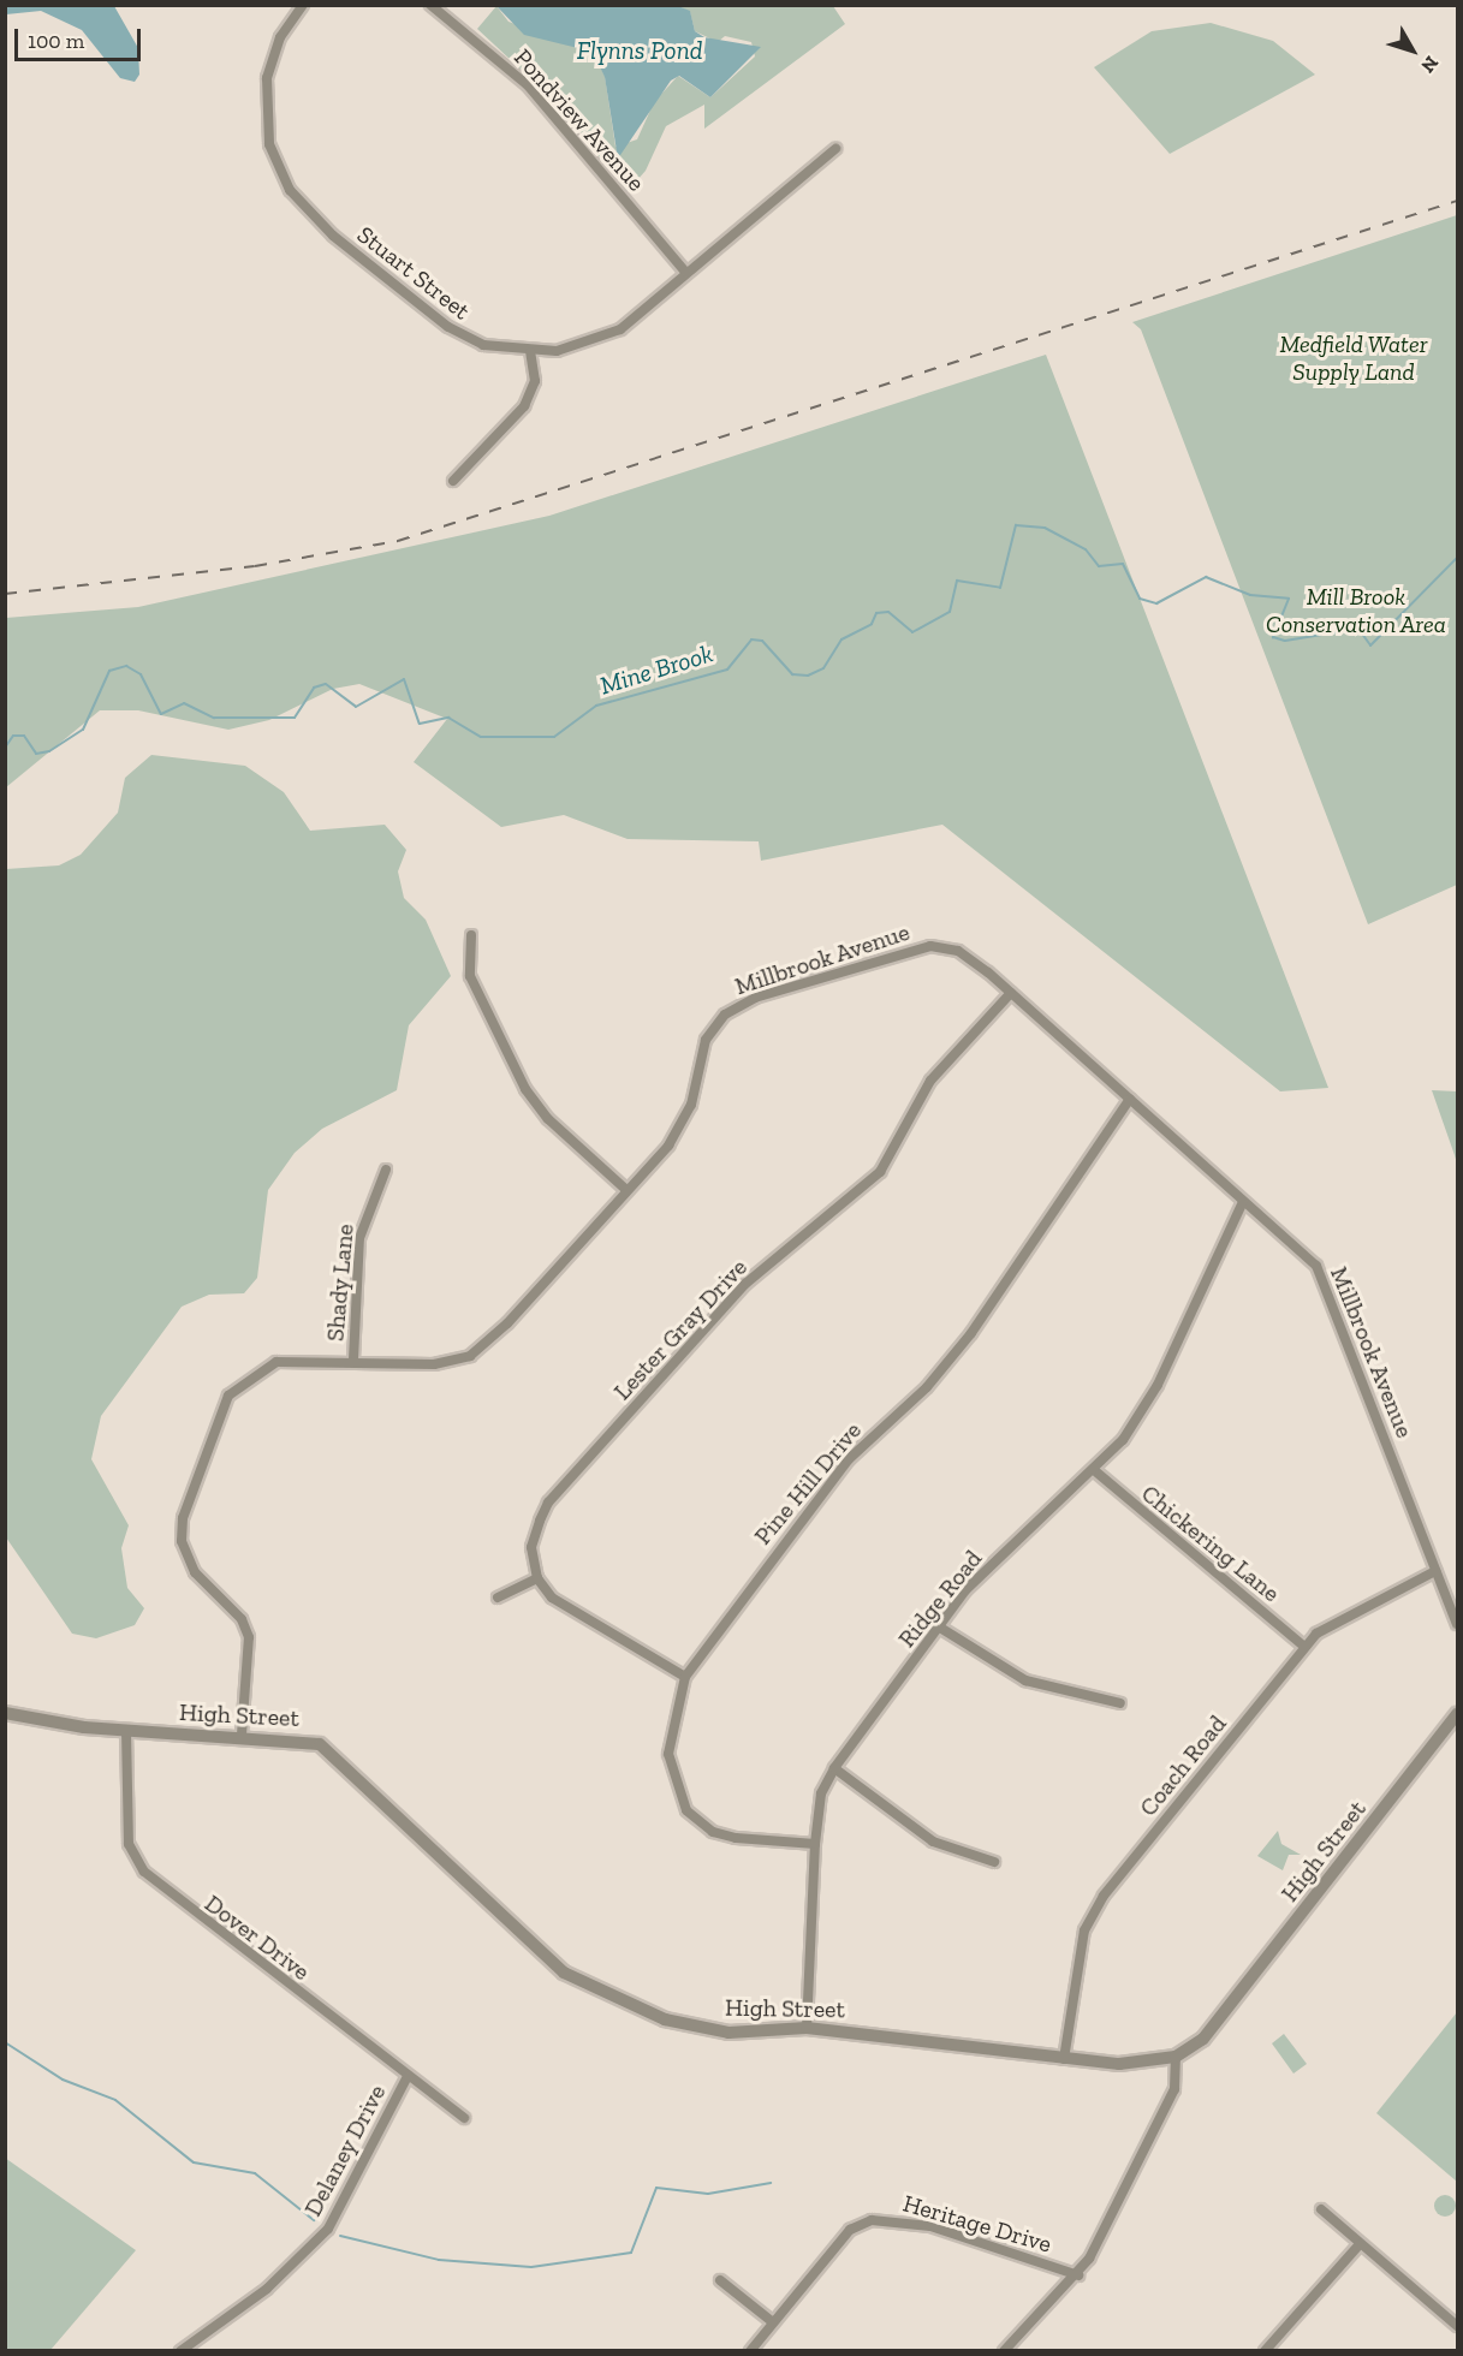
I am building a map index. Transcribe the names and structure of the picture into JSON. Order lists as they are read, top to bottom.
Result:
{
  "streets": {
    "street": [
      "Pondview Avenue",
      "Stuart Street",
      "Millbrook Avenue",
      "Shady Lane",
      "Lester Gray Drive",
      "Pine Hill Drive",
      "Chickering Lane",
      "Ridge Road",
      "High Street",
      "Coach Road",
      "Dover Drive",
      "Delaney Drive",
      "Heritage Drive"
    ]
  },
  "crossings": [
    ["Pondview Avenue", "Stuart Street"],
    ["Millbrook Avenue", "Shady Lane"],
    ["Millbrook Avenue", "Lester Gray Drive"],
    ["Millbrook Avenue", "Pine Hill Drive"],
    ["Millbrook Avenue", "Ridge Road"],
    ["Millbrook Avenue", "High Street"],
    ["Millbrook Avenue", "Coach Road"],
    ["Pine Hill Drive", "Ridge Road"],
    ["Chickering Lane", "Ridge Road"],
    ["Chickering Lane", "Coach Road"],
    ["Ridge Road", "High Street"],
    ["High Street", "Coach Road"],
    ["High Street", "Dover Drive"],
    ["Dover Drive", "Delaney Drive"]
  ],
  "water": ["Flynns Pond", "Mine Brook"],
  "parks": ["Medfield Water Supply Land", "Mill Brook Conservation Area"],
  "scale_bar": "100 m",
  "north": "bottom right"
}
